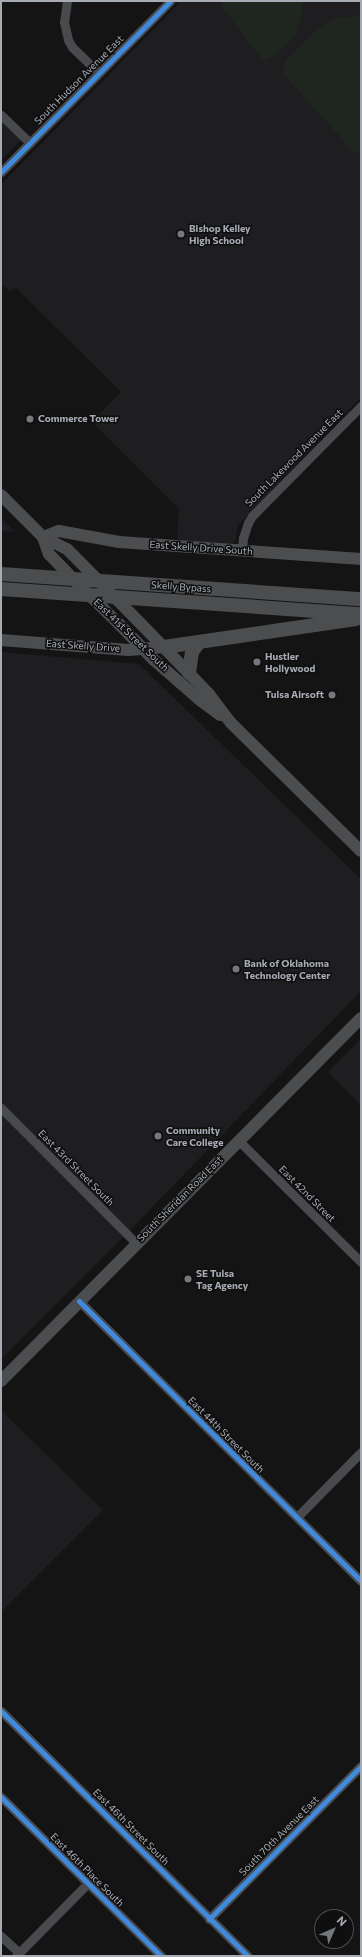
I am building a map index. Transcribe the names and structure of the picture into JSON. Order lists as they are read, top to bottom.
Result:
{
  "streets": {
    "highway": ["Skelly Bypass"],
    "main road": [
      "East Skelly Drive South",
      "East 41st Street South",
      "East Skelly Drive",
      "South Sheridan Road East"
    ],
    "street": [
      "South Hudson Avenue East",
      "South Lakewood Avenue East",
      "East 43rd Street South",
      "East 42nd Street",
      "East 44th Street South",
      "East 46th Street South",
      "South 70th Avenue East",
      "East 46th Place South"
    ]
  },
  "crossings": [
    ["South Lakewood Avenue East", "East Skelly Drive South"],
    ["East Skelly Drive South", "East 41st Street South"],
    ["East 41st Street South", "East Skelly Drive"],
    ["East 43rd Street South", "South Sheridan Road East"],
    ["East 42nd Street", "South Sheridan Road East"],
    ["South Sheridan Road East", "East 44th Street South"],
    ["East 46th Street South", "South 70th Avenue East"]
  ],
  "places": [
    "Bishop Kelley High School",
    "Commerce Tower",
    "Hustler Hollywood",
    "Tulsa Airsoft",
    "Bank of Oklahoma Technology Center",
    "Community Care College",
    "SE Tulsa Tag Agency"
  ],
  "north": "top right"
}
